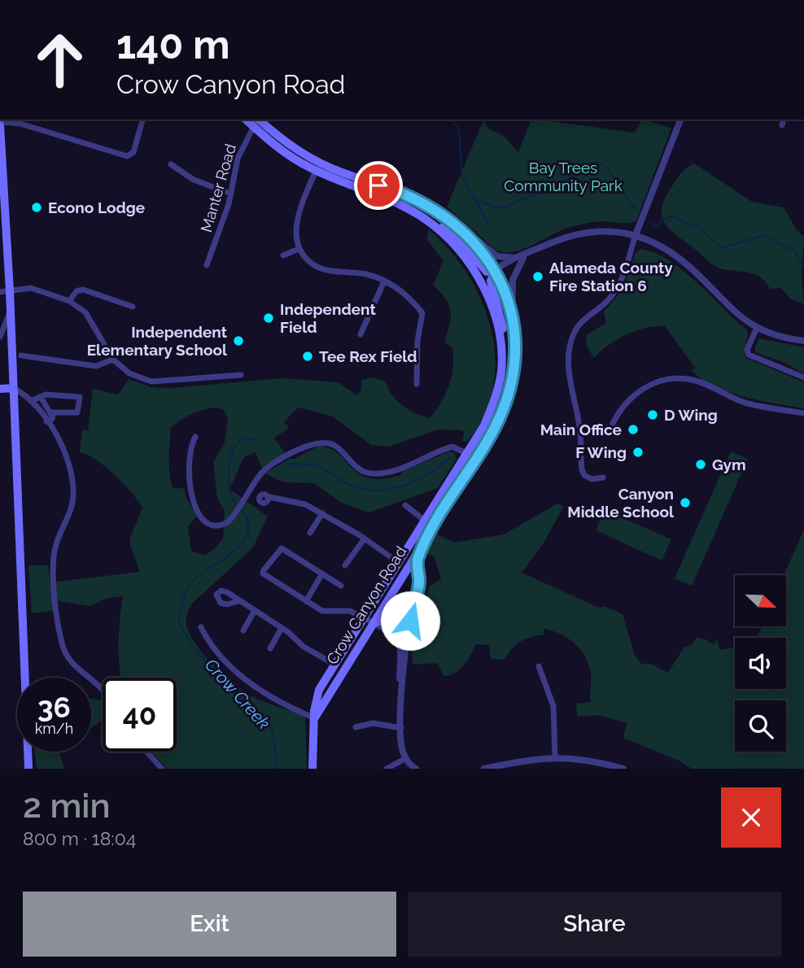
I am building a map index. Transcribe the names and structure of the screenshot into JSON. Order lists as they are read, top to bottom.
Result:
{
  "streets": {
    "main road": ["Crow Canyon Road"],
    "street": ["Manter Road"]
  },
  "crossings": [
    ["Manter Road", "Crow Canyon Road"]
  ],
  "water": ["Crow Creek"],
  "parks": ["Bay Trees Community Park"],
  "places": [
    "Econo Lodge",
    "Alameda County Fire Station 6",
    "Independent Field",
    "Independent Elementary School",
    "Tee Rex Field",
    "D Wing",
    "Main Office",
    "F Wing",
    "Gym",
    "Canyon Middle School"
  ],
  "north": "bottom right",
  "page": {
    "turn": ["140 m", "Crow Canyon Road"],
    "speed": "36 km/h",
    "limit": "40",
    "heading": ["2 min", "800 m · 18:04"],
    "buttons": ["Exit", "Share"]
  }
}
